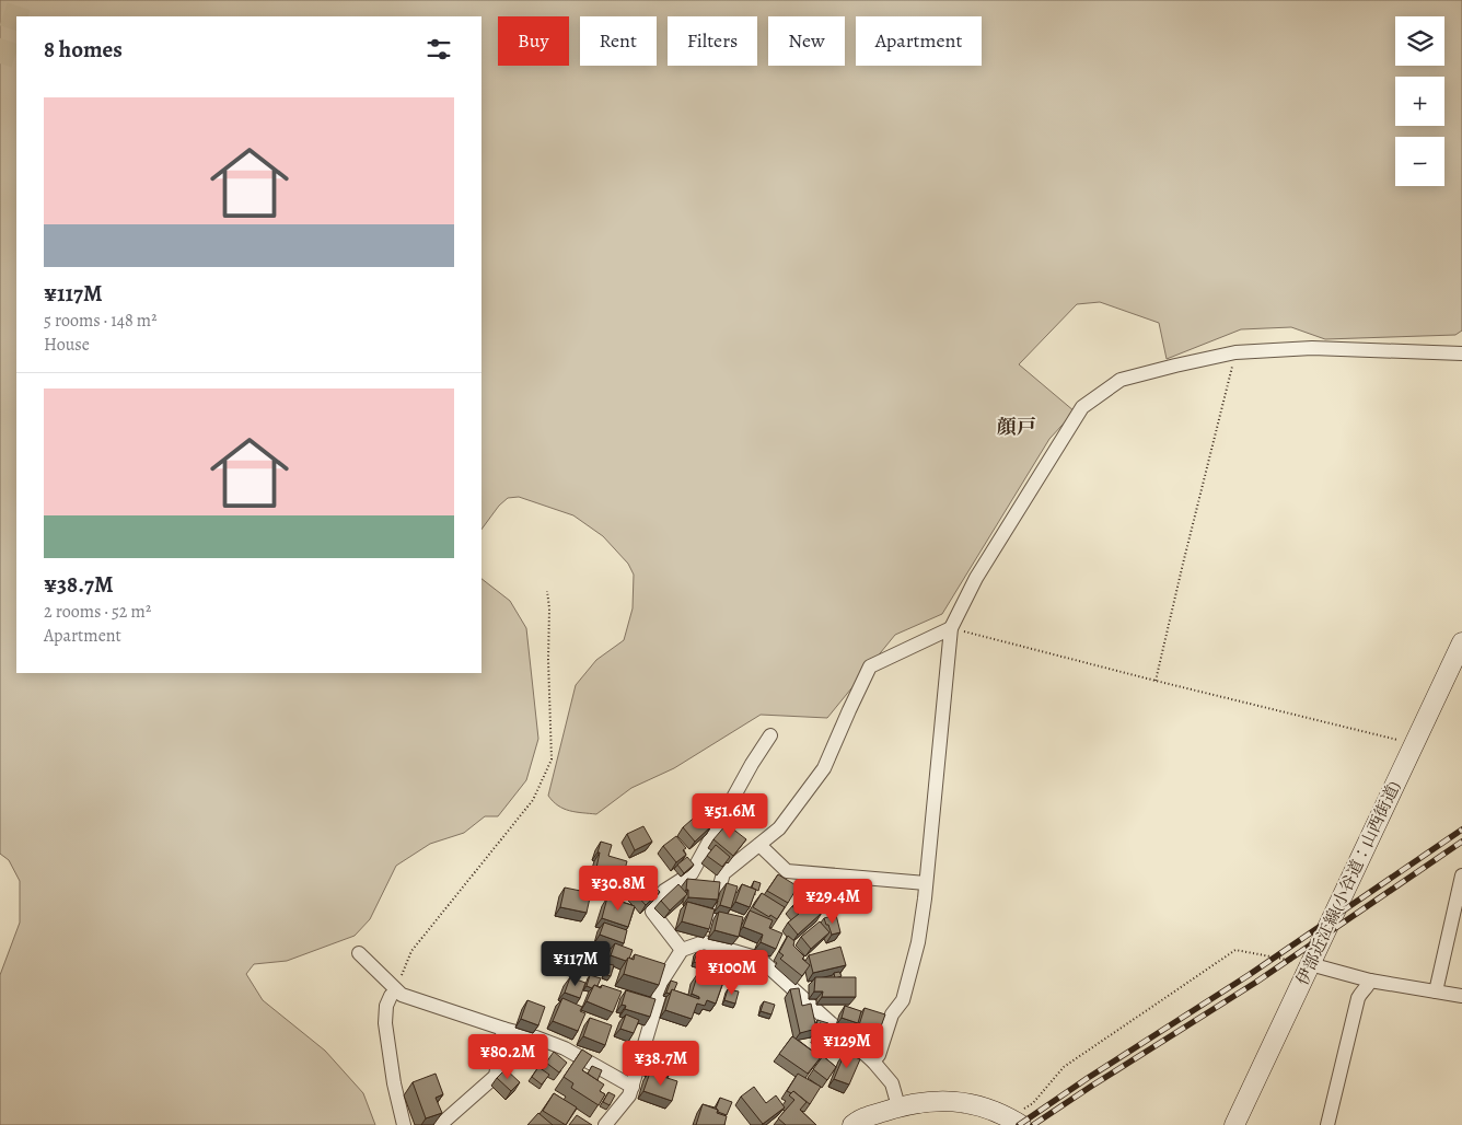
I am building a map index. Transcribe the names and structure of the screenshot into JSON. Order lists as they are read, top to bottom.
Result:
{
  "streets": {
    "main road": ["伊部近江線(小谷道：山西街道)"]
  },
  "districts": ["顔戸"],
  "page": {
    "map_buttons": ["+", "−"],
    "chip": [
      "Buy",
      "Rent",
      "Filters",
      "New",
      "Apartment"
    ],
    "heading": "8 homes",
    "list": [
      {
        "name": "¥117M",
        "note": "5 rooms · 148 m² · House"
      },
      {
        "name": "¥38.7M",
        "note": "2 rooms · 52 m² · Apartment"
      }
    ],
    "price": [
      "¥51.6M",
      "¥30.8M",
      "¥29.4M",
      "¥117M",
      "¥100M",
      "¥129M",
      "¥80.2M",
      "¥38.7M"
    ]
  }
}
